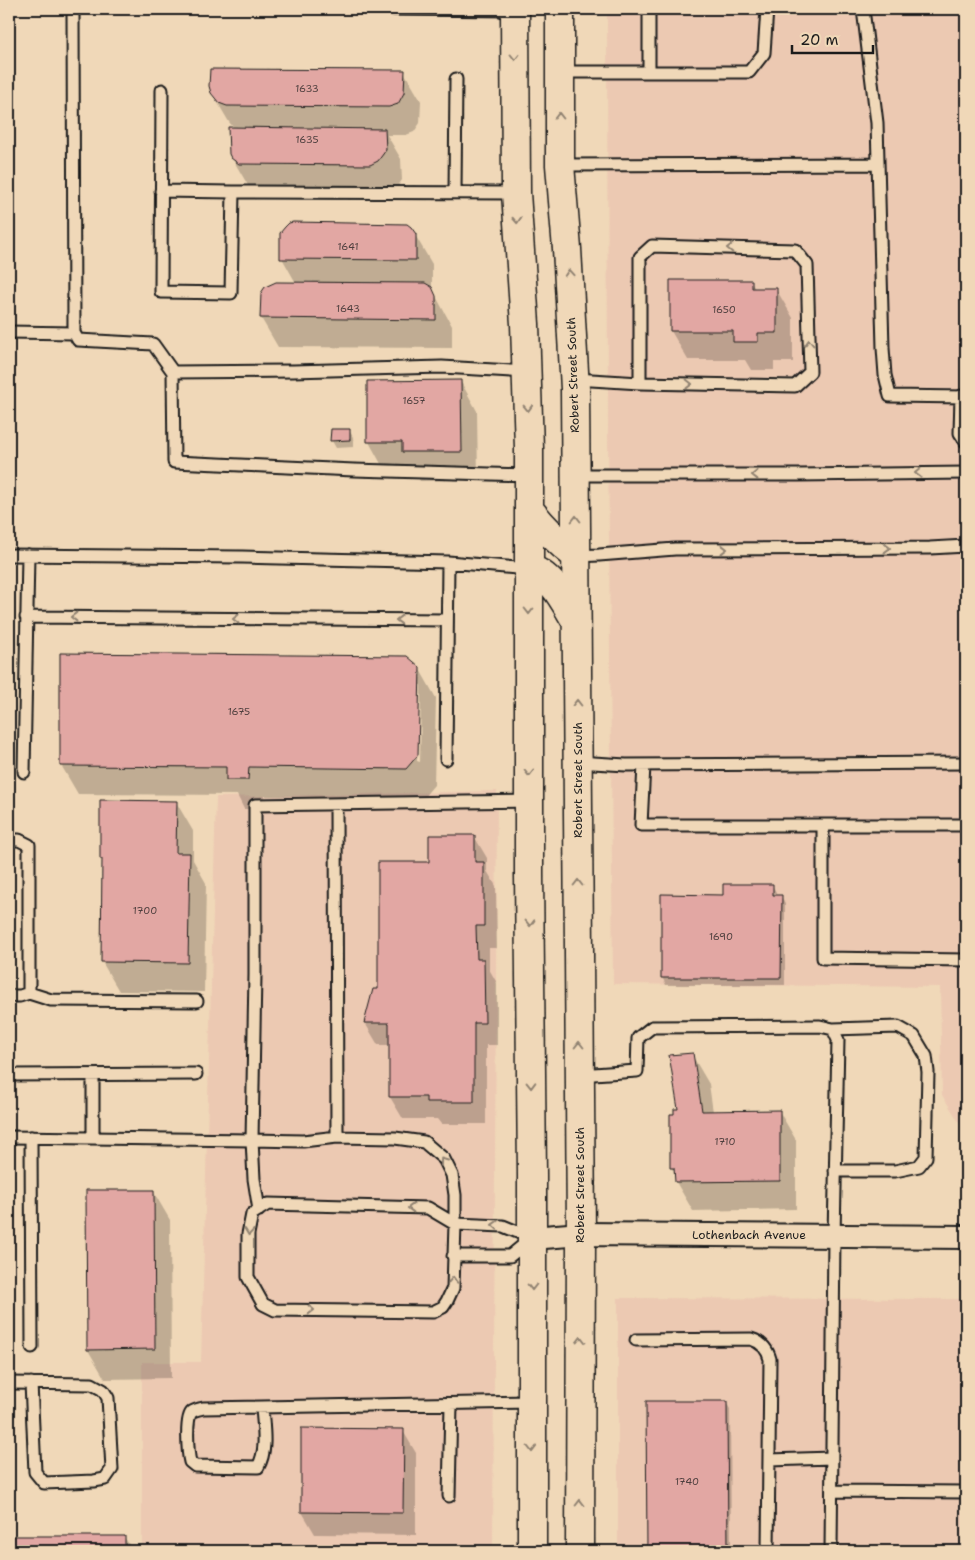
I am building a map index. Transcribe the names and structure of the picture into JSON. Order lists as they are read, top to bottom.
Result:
{
  "streets": {
    "main road": ["Robert Street South"],
    "street": ["Lothenbach Avenue"]
  },
  "crossings": [
    ["Robert Street South", "Lothenbach Avenue"]
  ],
  "house_numbers": [
    "1633",
    "1635",
    "1641",
    "1643",
    "1650",
    "1657",
    "1675",
    "1700",
    "1690",
    "1710",
    "1740"
  ],
  "scale_bar": "20 m"
}
